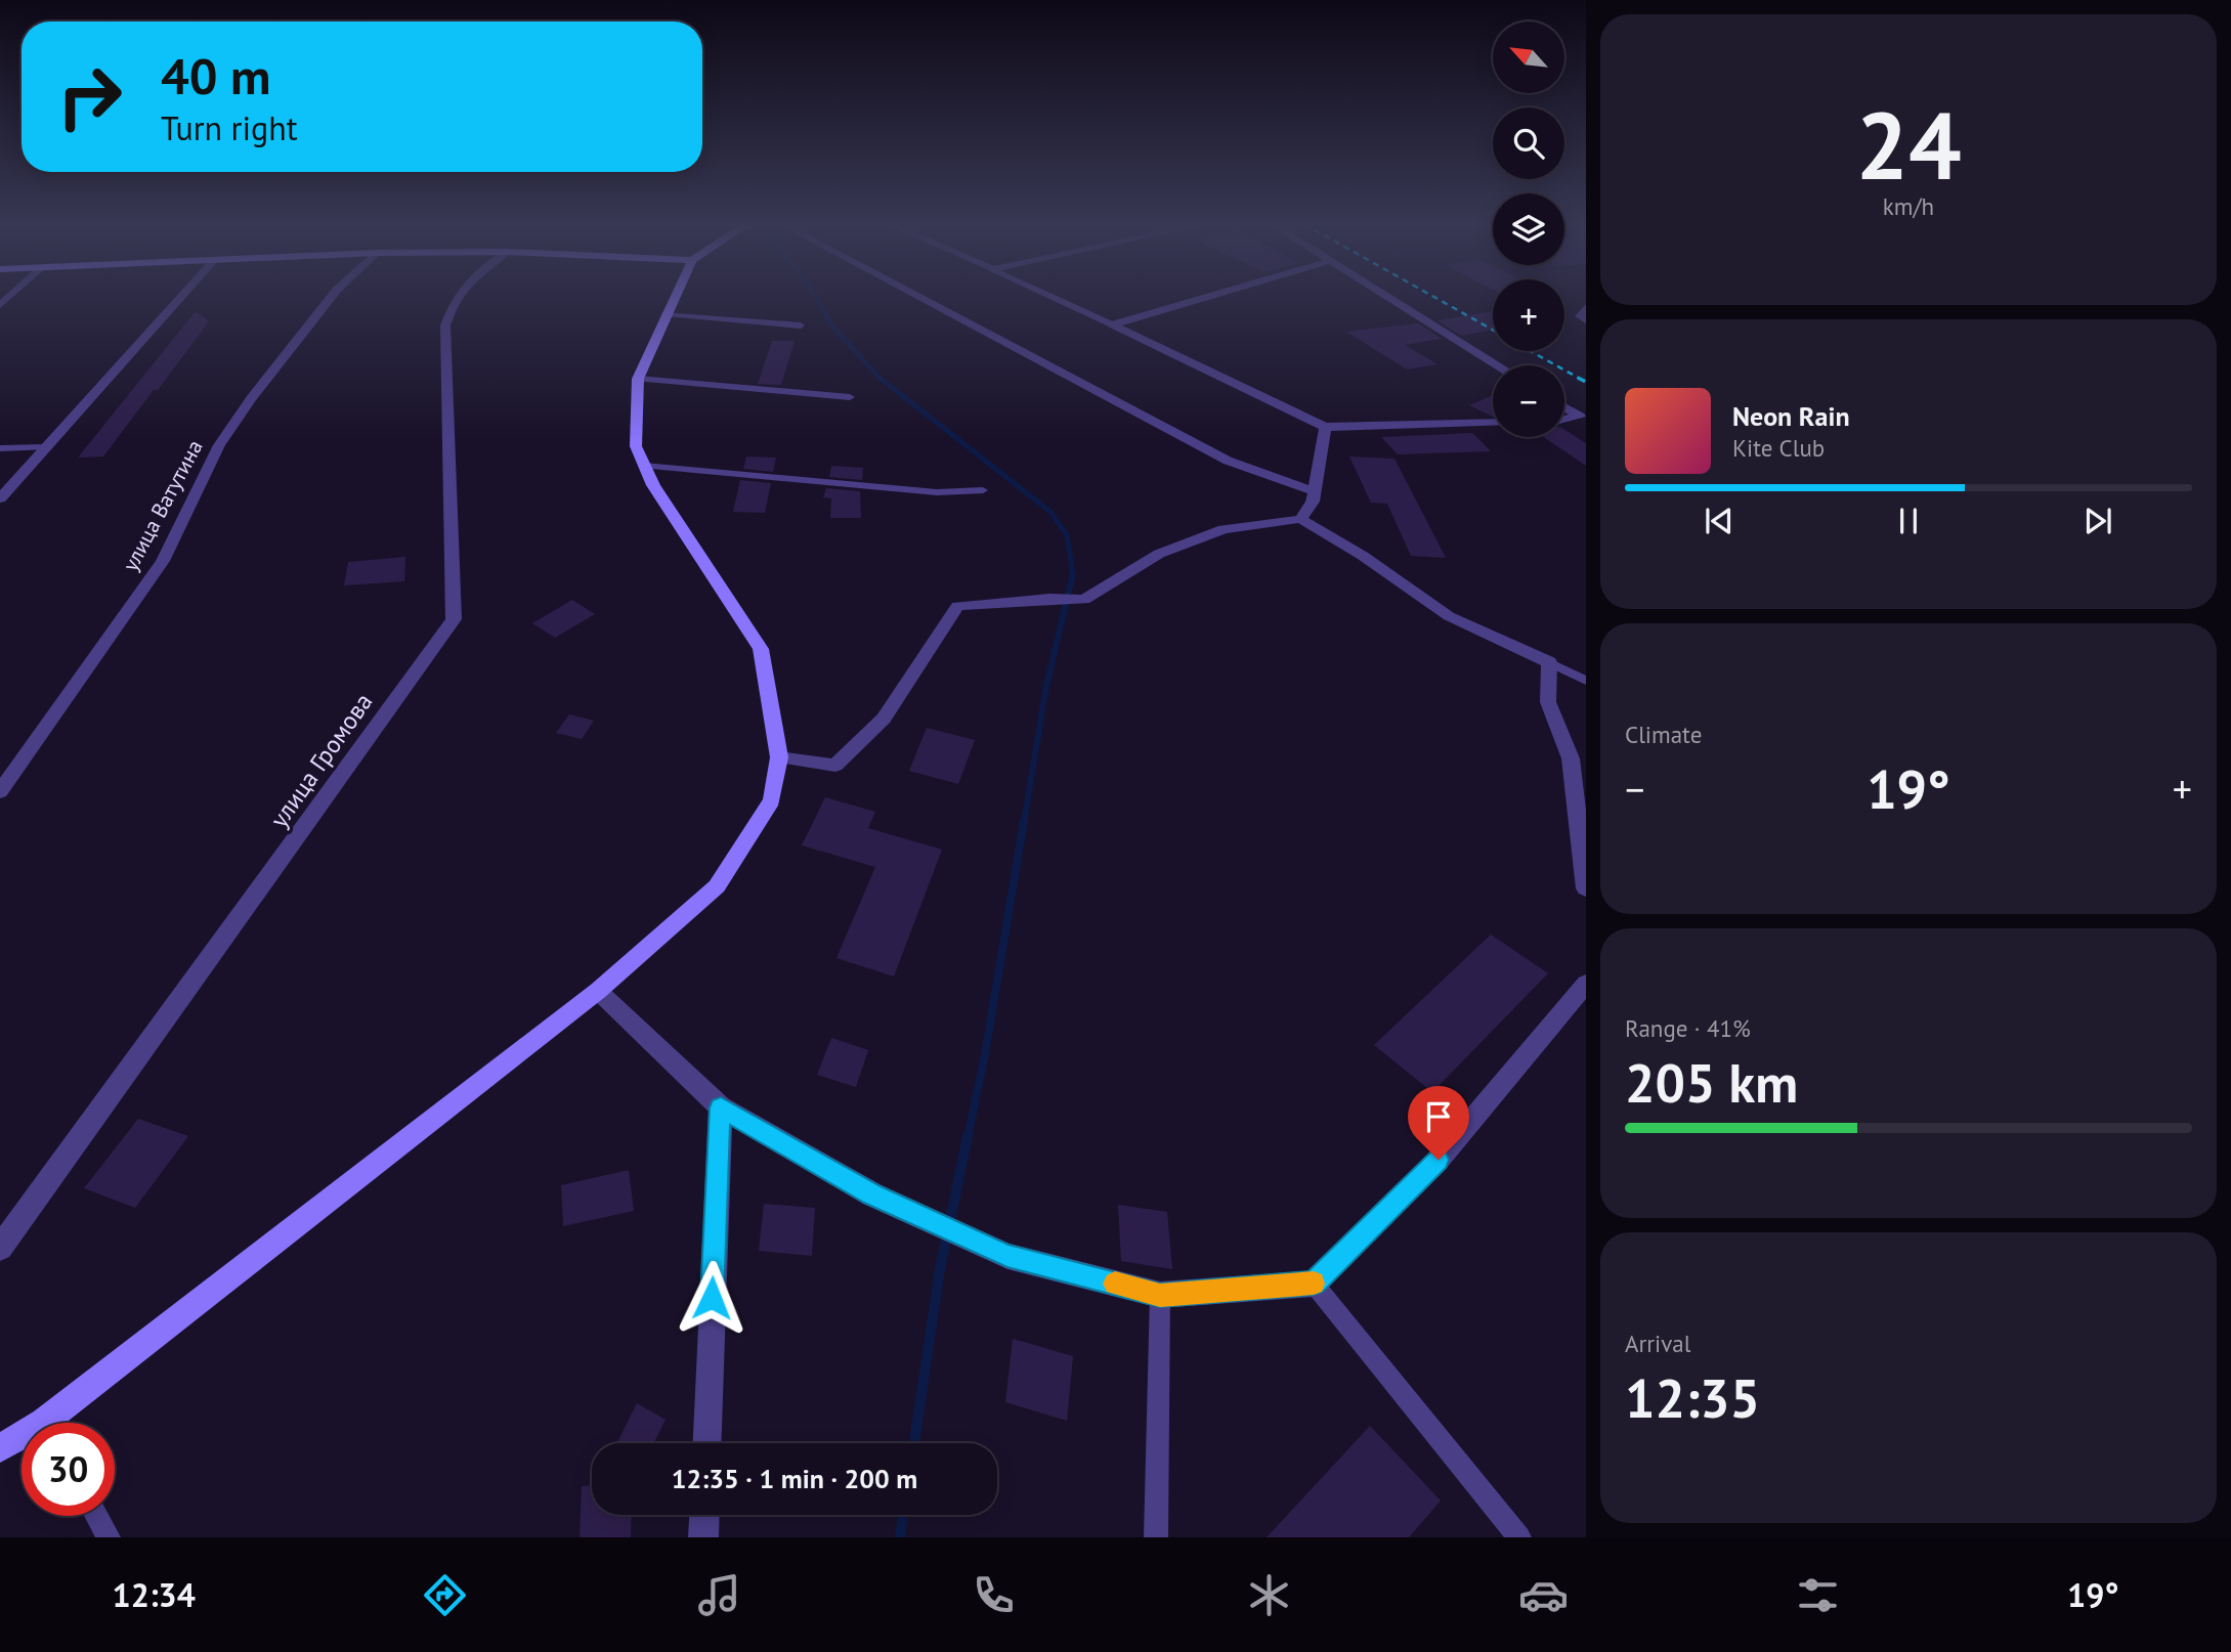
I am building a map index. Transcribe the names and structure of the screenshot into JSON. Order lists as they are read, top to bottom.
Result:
{
  "streets": {
    "street": ["улица Ватутина", "улица Громова"]
  },
  "north": "top left",
  "page": {
    "tile": [
      ["24", "km/h"],
      "Climate",
      ["Range · 41%", "205 km"],
      ["Arrival", "12:35"]
    ],
    "map_buttons": ["+", "−"],
    "turn": ["40 m", "Turn right"],
    "song": ["Neon Rain", "Kite Club"],
    "heat": ["−", "19°", "+"],
    "limit": "30",
    "trip": "12:35 · 1 min · 200 m",
    "tabs": ["12:34", "19°"]
  }
}
